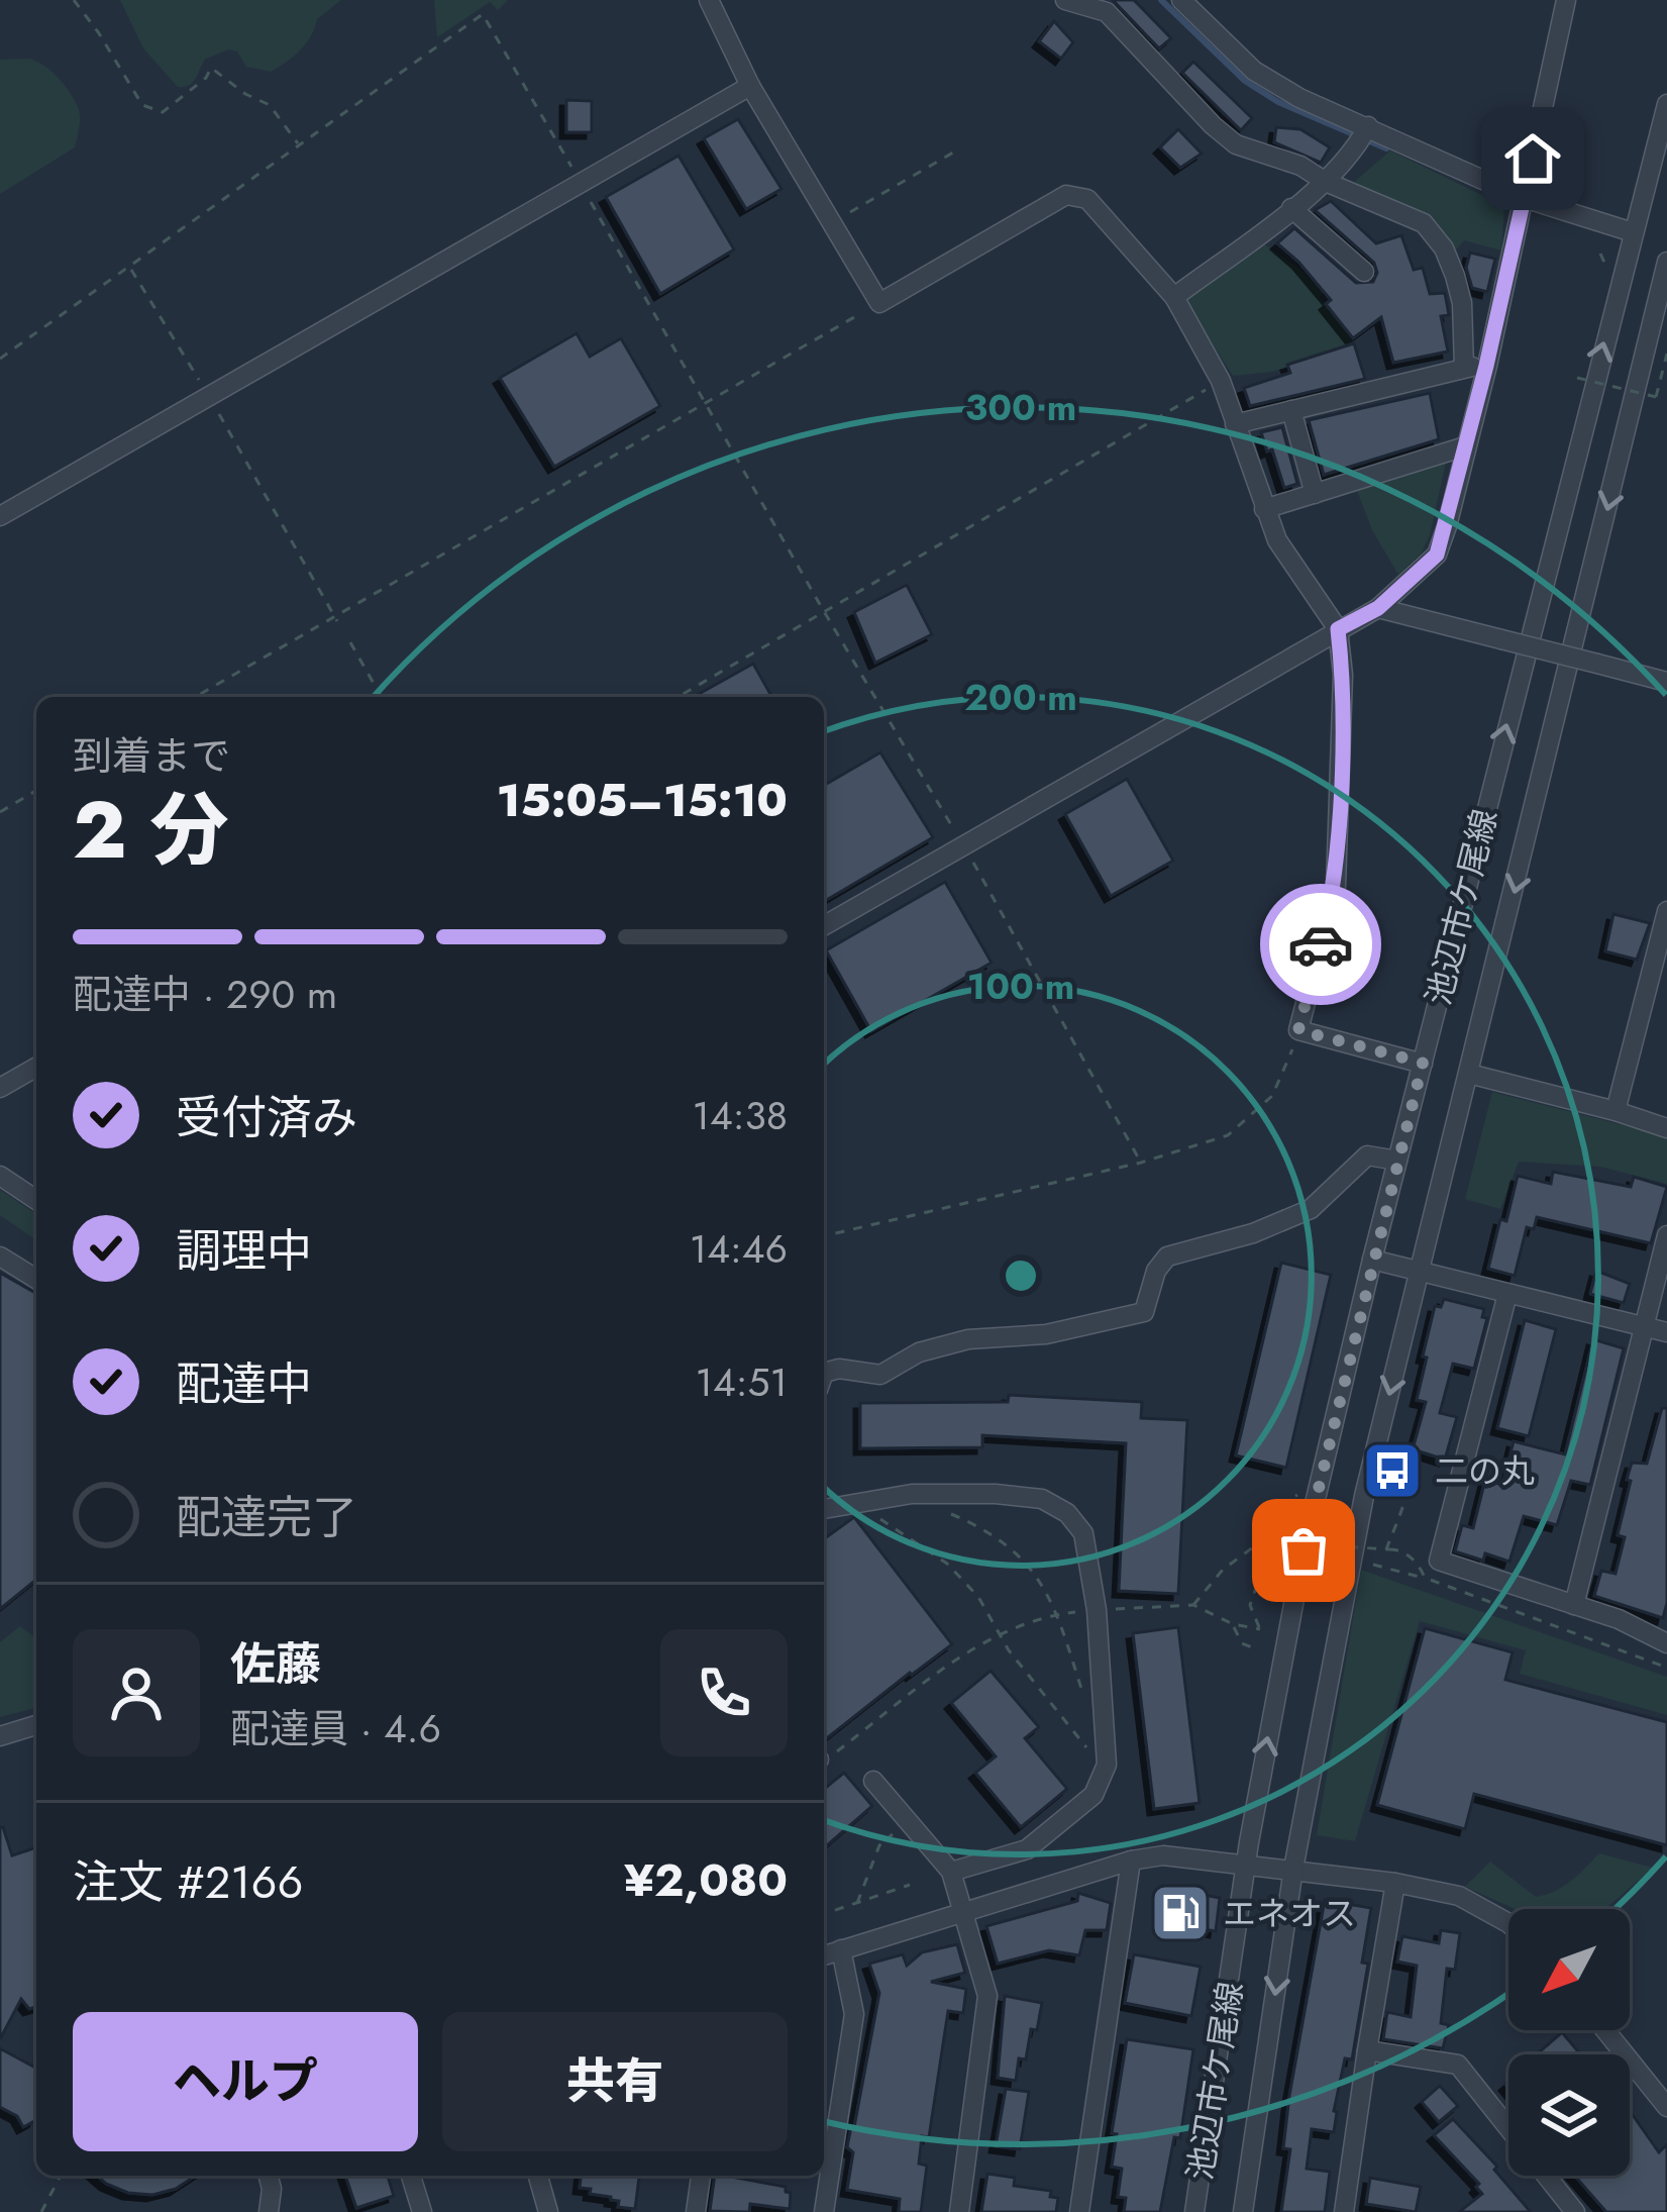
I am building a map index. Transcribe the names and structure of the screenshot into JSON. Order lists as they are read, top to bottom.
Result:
{
  "streets": {
    "street": ["池辺市ケ尾線"]
  },
  "places": {
    "bus stop": ["二の丸"],
    "fuel station": ["エネオス"]
  },
  "north": "bottom left",
  "page": {
    "heading": ["2 分", "到着まで", "15:05–15:10"],
    "panel": [
      "佐藤",
      "配達員 · 4.6",
      "注文 #2166",
      "¥2,080"
    ],
    "bar": "配達中 · 290 m",
    "list": [
      ["受付済み", "14:38"],
      ["調理中", "14:46"],
      ["配達中", "14:51"],
      "配達完了"
    ],
    "buttons": ["ヘルプ", "共有"]
  },
  "rings": ["300 m", "200 m", "100 m"]
}
